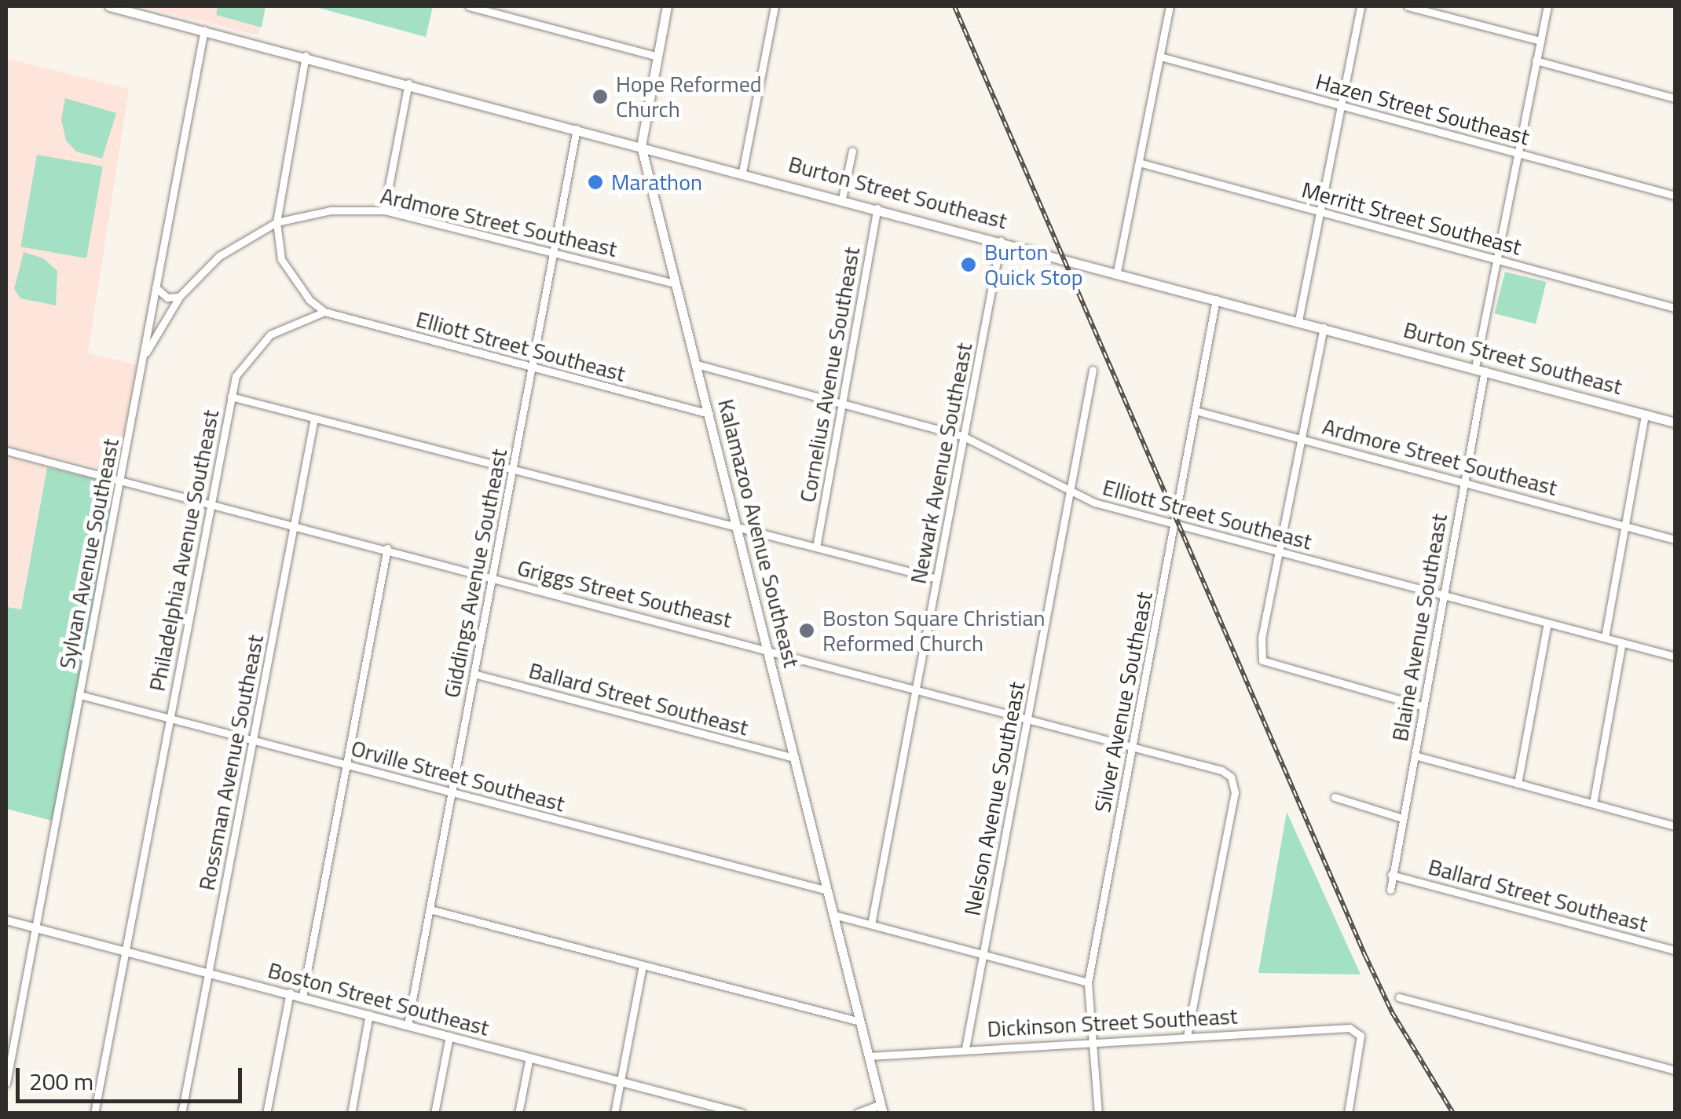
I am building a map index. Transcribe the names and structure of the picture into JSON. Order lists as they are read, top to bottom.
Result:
{
  "streets": {
    "main road": ["Burton Street Southeast", "Kalamazoo Avenue Southeast"],
    "street": [
      "Hazen Street Southeast",
      "Merritt Street Southeast",
      "Ardmore Street Southeast",
      "Elliott Street Southeast",
      "Cornelius Avenue Southeast",
      "Newark Avenue Southeast",
      "Philadelphia Avenue Southeast",
      "Sylvan Avenue Southeast",
      "Giddings Avenue Southeast",
      "Griggs Street Southeast",
      "Blaine Avenue Southeast",
      "Ballard Street Southeast",
      "Silver Avenue Southeast",
      "Rossman Avenue Southeast",
      "Orville Street Southeast",
      "Nelson Avenue Southeast",
      "Boston Street Southeast",
      "Dickinson Street Southeast"
    ]
  },
  "crossings": [
    ["Hazen Street Southeast", "Blaine Avenue Southeast"],
    ["Burton Street Southeast", "Cornelius Avenue Southeast"],
    ["Burton Street Southeast", "Newark Avenue Southeast"],
    ["Burton Street Southeast", "Kalamazoo Avenue Southeast"],
    ["Burton Street Southeast", "Sylvan Avenue Southeast"],
    ["Burton Street Southeast", "Giddings Avenue Southeast"],
    ["Burton Street Southeast", "Blaine Avenue Southeast"],
    ["Burton Street Southeast", "Silver Avenue Southeast"],
    ["Merritt Street Southeast", "Blaine Avenue Southeast"],
    ["Ardmore Street Southeast", "Kalamazoo Avenue Southeast"],
    ["Ardmore Street Southeast", "Sylvan Avenue Southeast"],
    ["Ardmore Street Southeast", "Giddings Avenue Southeast"],
    ["Ardmore Street Southeast", "Blaine Avenue Southeast"],
    ["Ardmore Street Southeast", "Silver Avenue Southeast"],
    ["Elliott Street Southeast", "Cornelius Avenue Southeast"],
    ["Elliott Street Southeast", "Newark Avenue Southeast"],
    ["Elliott Street Southeast", "Kalamazoo Avenue Southeast"],
    ["Elliott Street Southeast", "Philadelphia Avenue Southeast"],
    ["Elliott Street Southeast", "Giddings Avenue Southeast"],
    ["Elliott Street Southeast", "Blaine Avenue Southeast"],
    ["Elliott Street Southeast", "Silver Avenue Southeast"],
    ["Elliott Street Southeast", "Nelson Avenue Southeast"],
    ["Newark Avenue Southeast", "Griggs Street Southeast"],
    ["Kalamazoo Avenue Southeast", "Griggs Street Southeast"],
    ["Kalamazoo Avenue Southeast", "Ballard Street Southeast"],
    ["Kalamazoo Avenue Southeast", "Orville Street Southeast"],
    ["Kalamazoo Avenue Southeast", "Dickinson Street Southeast"],
    ["Philadelphia Avenue Southeast", "Griggs Street Southeast"],
    ["Philadelphia Avenue Southeast", "Orville Street Southeast"],
    ["Philadelphia Avenue Southeast", "Boston Street Southeast"],
    ["Sylvan Avenue Southeast", "Griggs Street Southeast"],
    ["Sylvan Avenue Southeast", "Orville Street Southeast"],
    ["Sylvan Avenue Southeast", "Boston Street Southeast"],
    ["Giddings Avenue Southeast", "Griggs Street Southeast"],
    ["Giddings Avenue Southeast", "Ballard Street Southeast"],
    ["Giddings Avenue Southeast", "Orville Street Southeast"],
    ["Giddings Avenue Southeast", "Boston Street Southeast"],
    ["Griggs Street Southeast", "Silver Avenue Southeast"],
    ["Griggs Street Southeast", "Rossman Avenue Southeast"],
    ["Griggs Street Southeast", "Nelson Avenue Southeast"],
    ["Griggs Street Southeast", "Dickinson Street Southeast"],
    ["Blaine Avenue Southeast", "Ballard Street Southeast"],
    ["Silver Avenue Southeast", "Dickinson Street Southeast"],
    ["Rossman Avenue Southeast", "Orville Street Southeast"],
    ["Rossman Avenue Southeast", "Boston Street Southeast"],
    ["Nelson Avenue Southeast", "Dickinson Street Southeast"]
  ],
  "places": [
    "Hope Reformed Church",
    "Marathon",
    "Burton Quick Stop",
    "Boston Square Christian Reformed Church"
  ],
  "scale_bar": "200 m"
}
